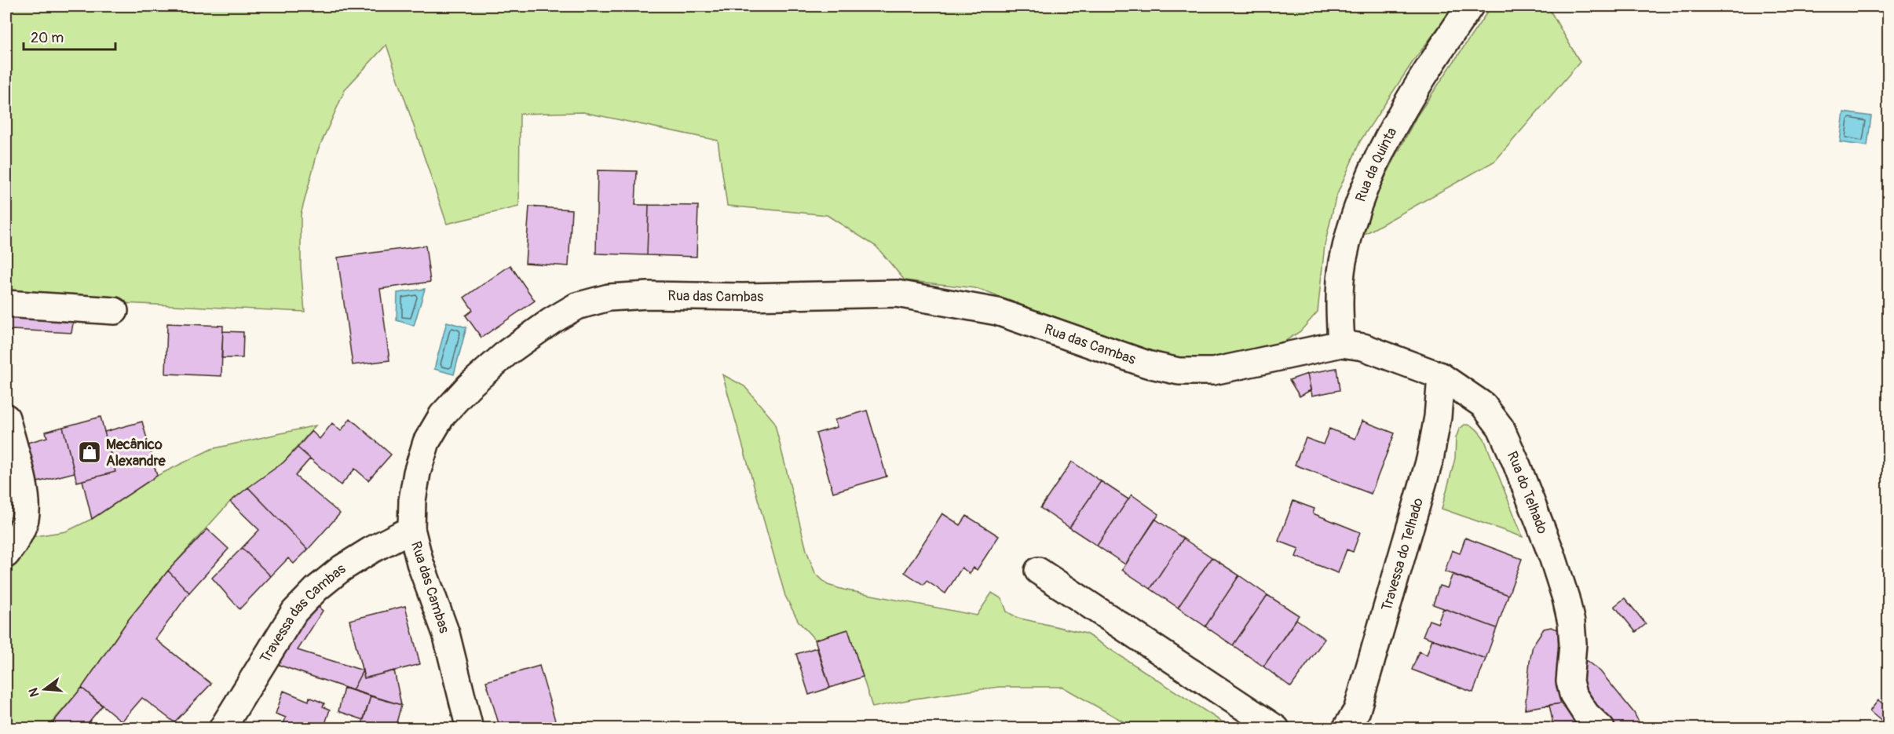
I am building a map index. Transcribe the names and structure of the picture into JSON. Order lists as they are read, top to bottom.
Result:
{
  "streets": {
    "street": [
      "Rua da Quinta",
      "Rua das Cambas",
      "Rua do Telhado",
      "Travessa do Telhado",
      "Travessa das Cambas"
    ]
  },
  "crossings": [
    ["Rua da Quinta", "Rua das Cambas"],
    ["Rua da Quinta", "Rua do Telhado"],
    ["Rua das Cambas", "Rua do Telhado"],
    ["Rua das Cambas", "Travessa das Cambas"],
    ["Rua do Telhado", "Travessa do Telhado"]
  ],
  "places": {
    "shop": ["Mecânico Alexandre"]
  },
  "scale_bar": "20 m",
  "north": "left"
}
